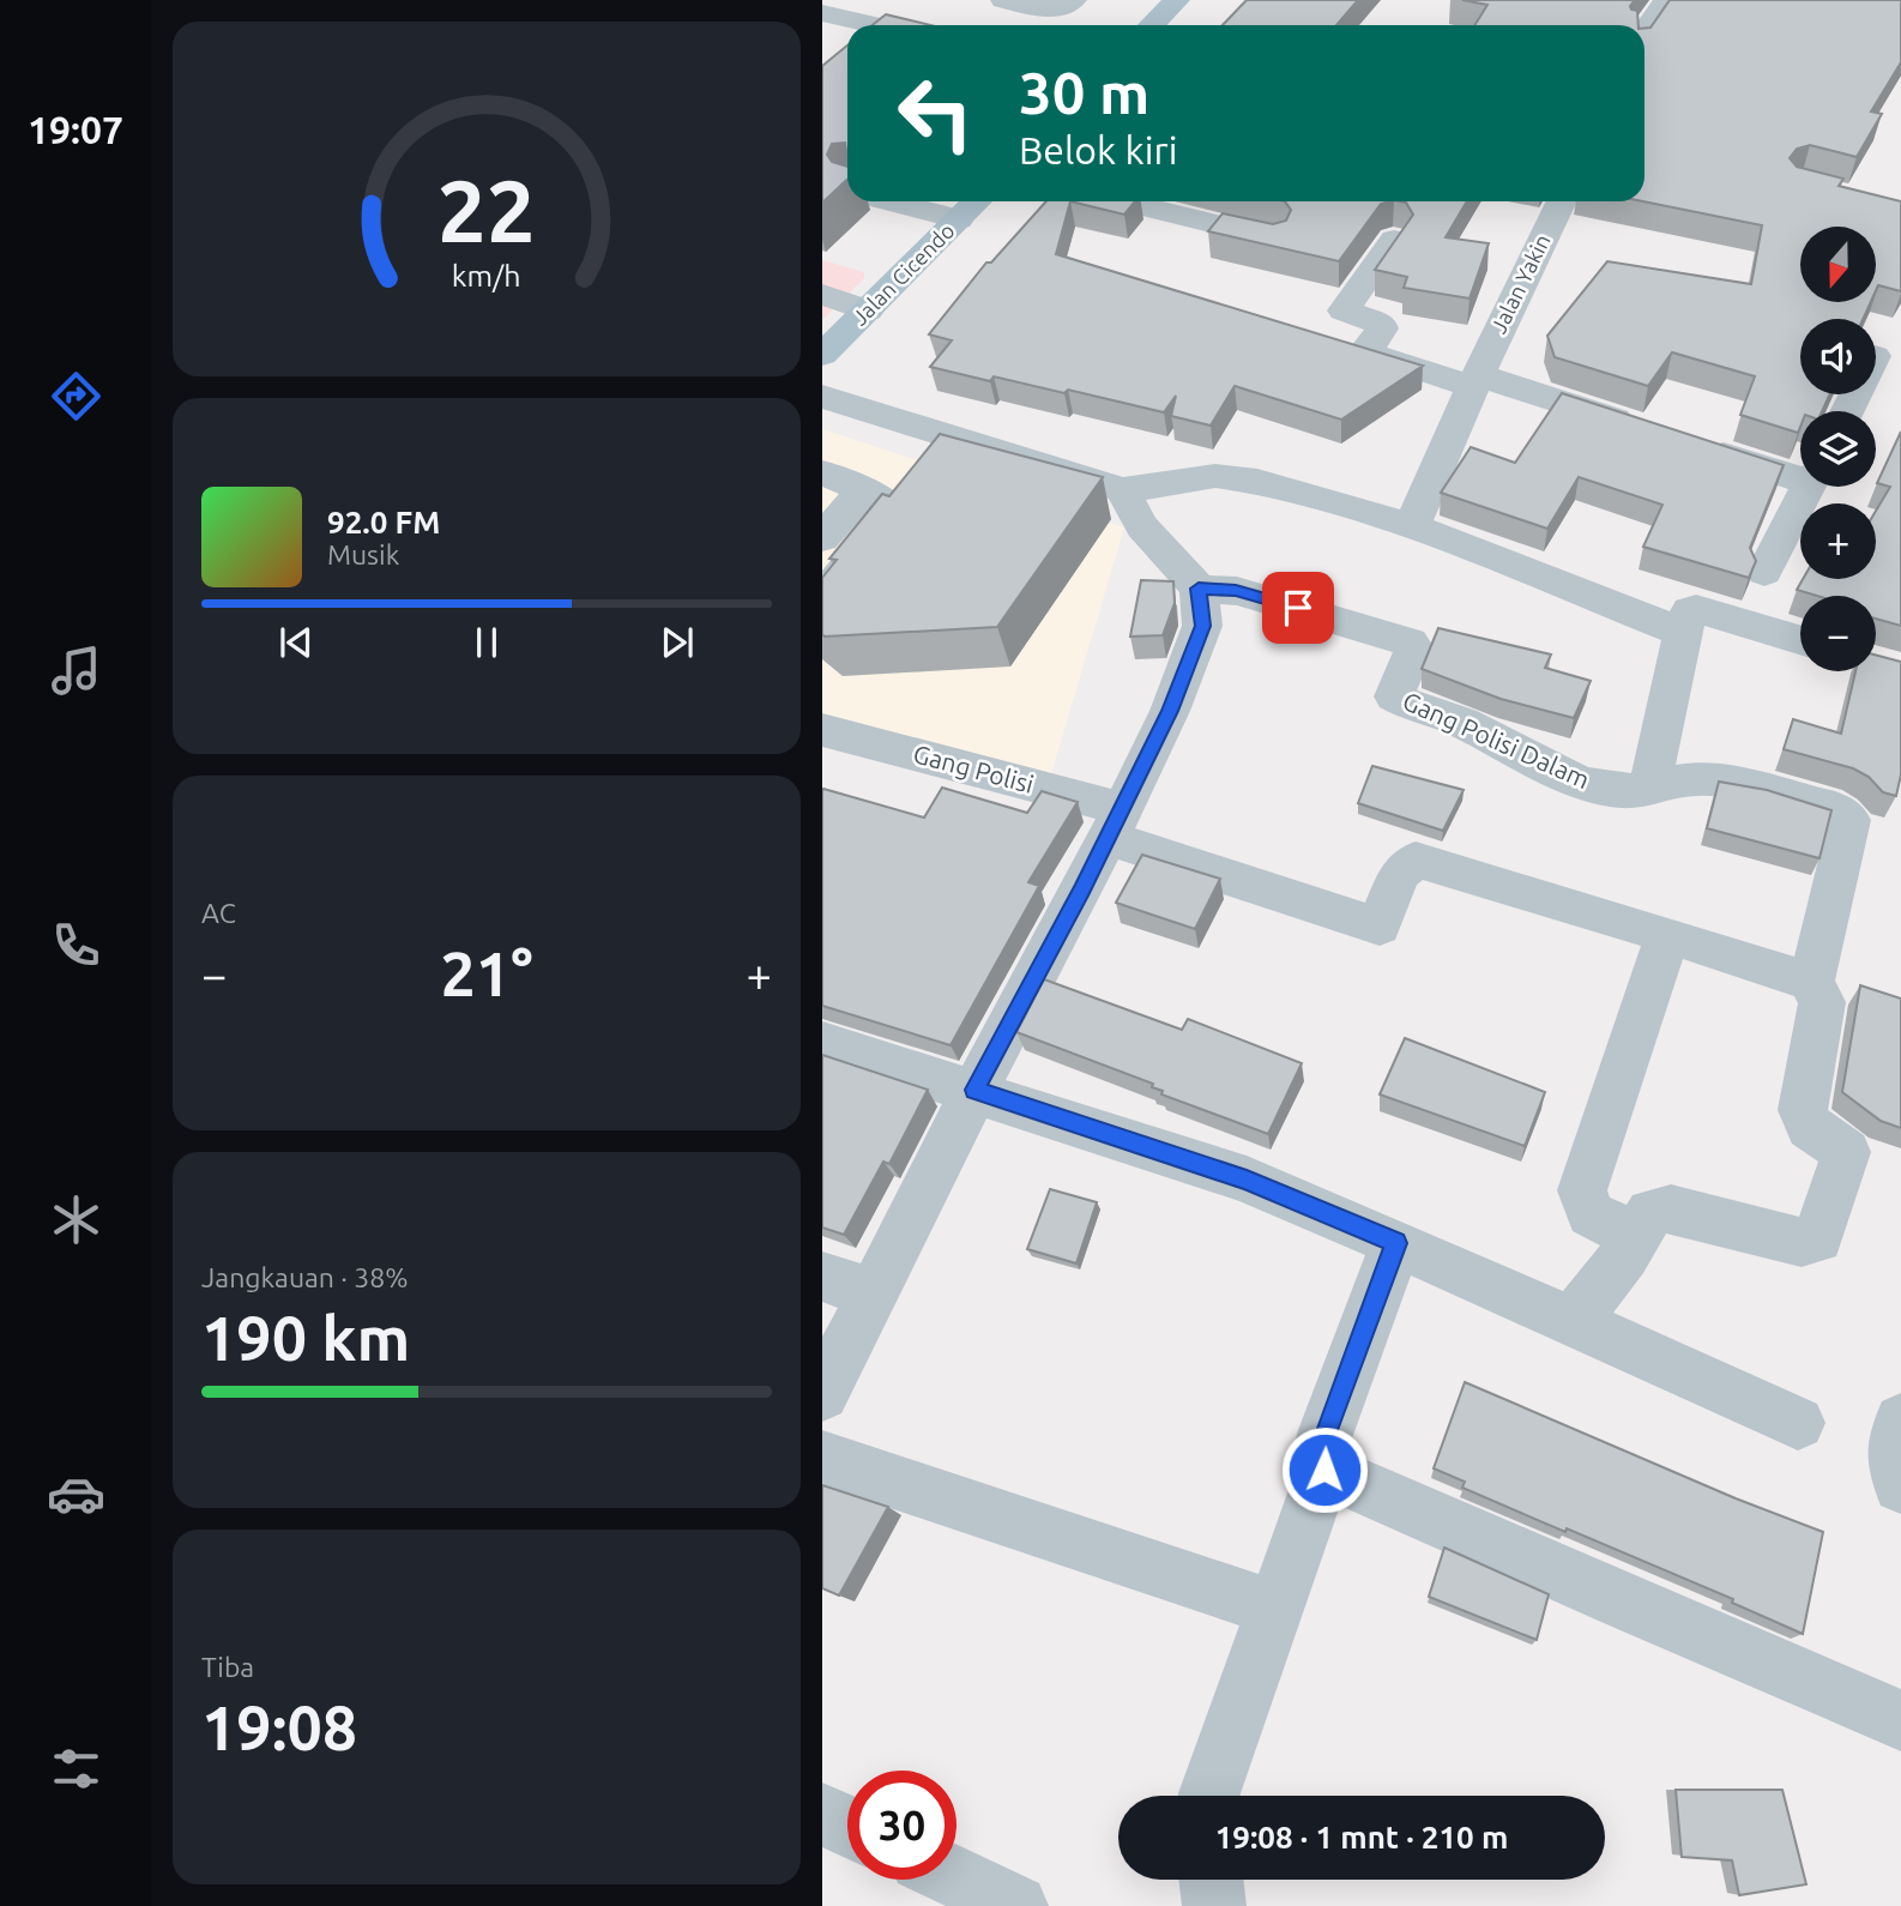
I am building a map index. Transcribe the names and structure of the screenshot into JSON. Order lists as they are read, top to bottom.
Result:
{
  "streets": {
    "main road": ["Jalan Cicendo"],
    "street": ["Jalan Yakin", "Gang Polisi Dalam", "Gang Polisi"]
  },
  "north": "bottom",
  "page": {
    "tabs": "19:07",
    "turn": ["30 m", "Belok kiri"],
    "map_buttons": ["+", "−"],
    "song": ["92.0 FM", "Musik"],
    "tile": [
      "AC",
      ["Jangkauan · 38%", "190 km"],
      ["Tiba", "19:08"]
    ],
    "heat": ["−", "21°", "+"],
    "limit": "30",
    "trip": "19:08 · 1 mnt · 210 m",
    "gauge": ["22", "km/h"]
  }
}
